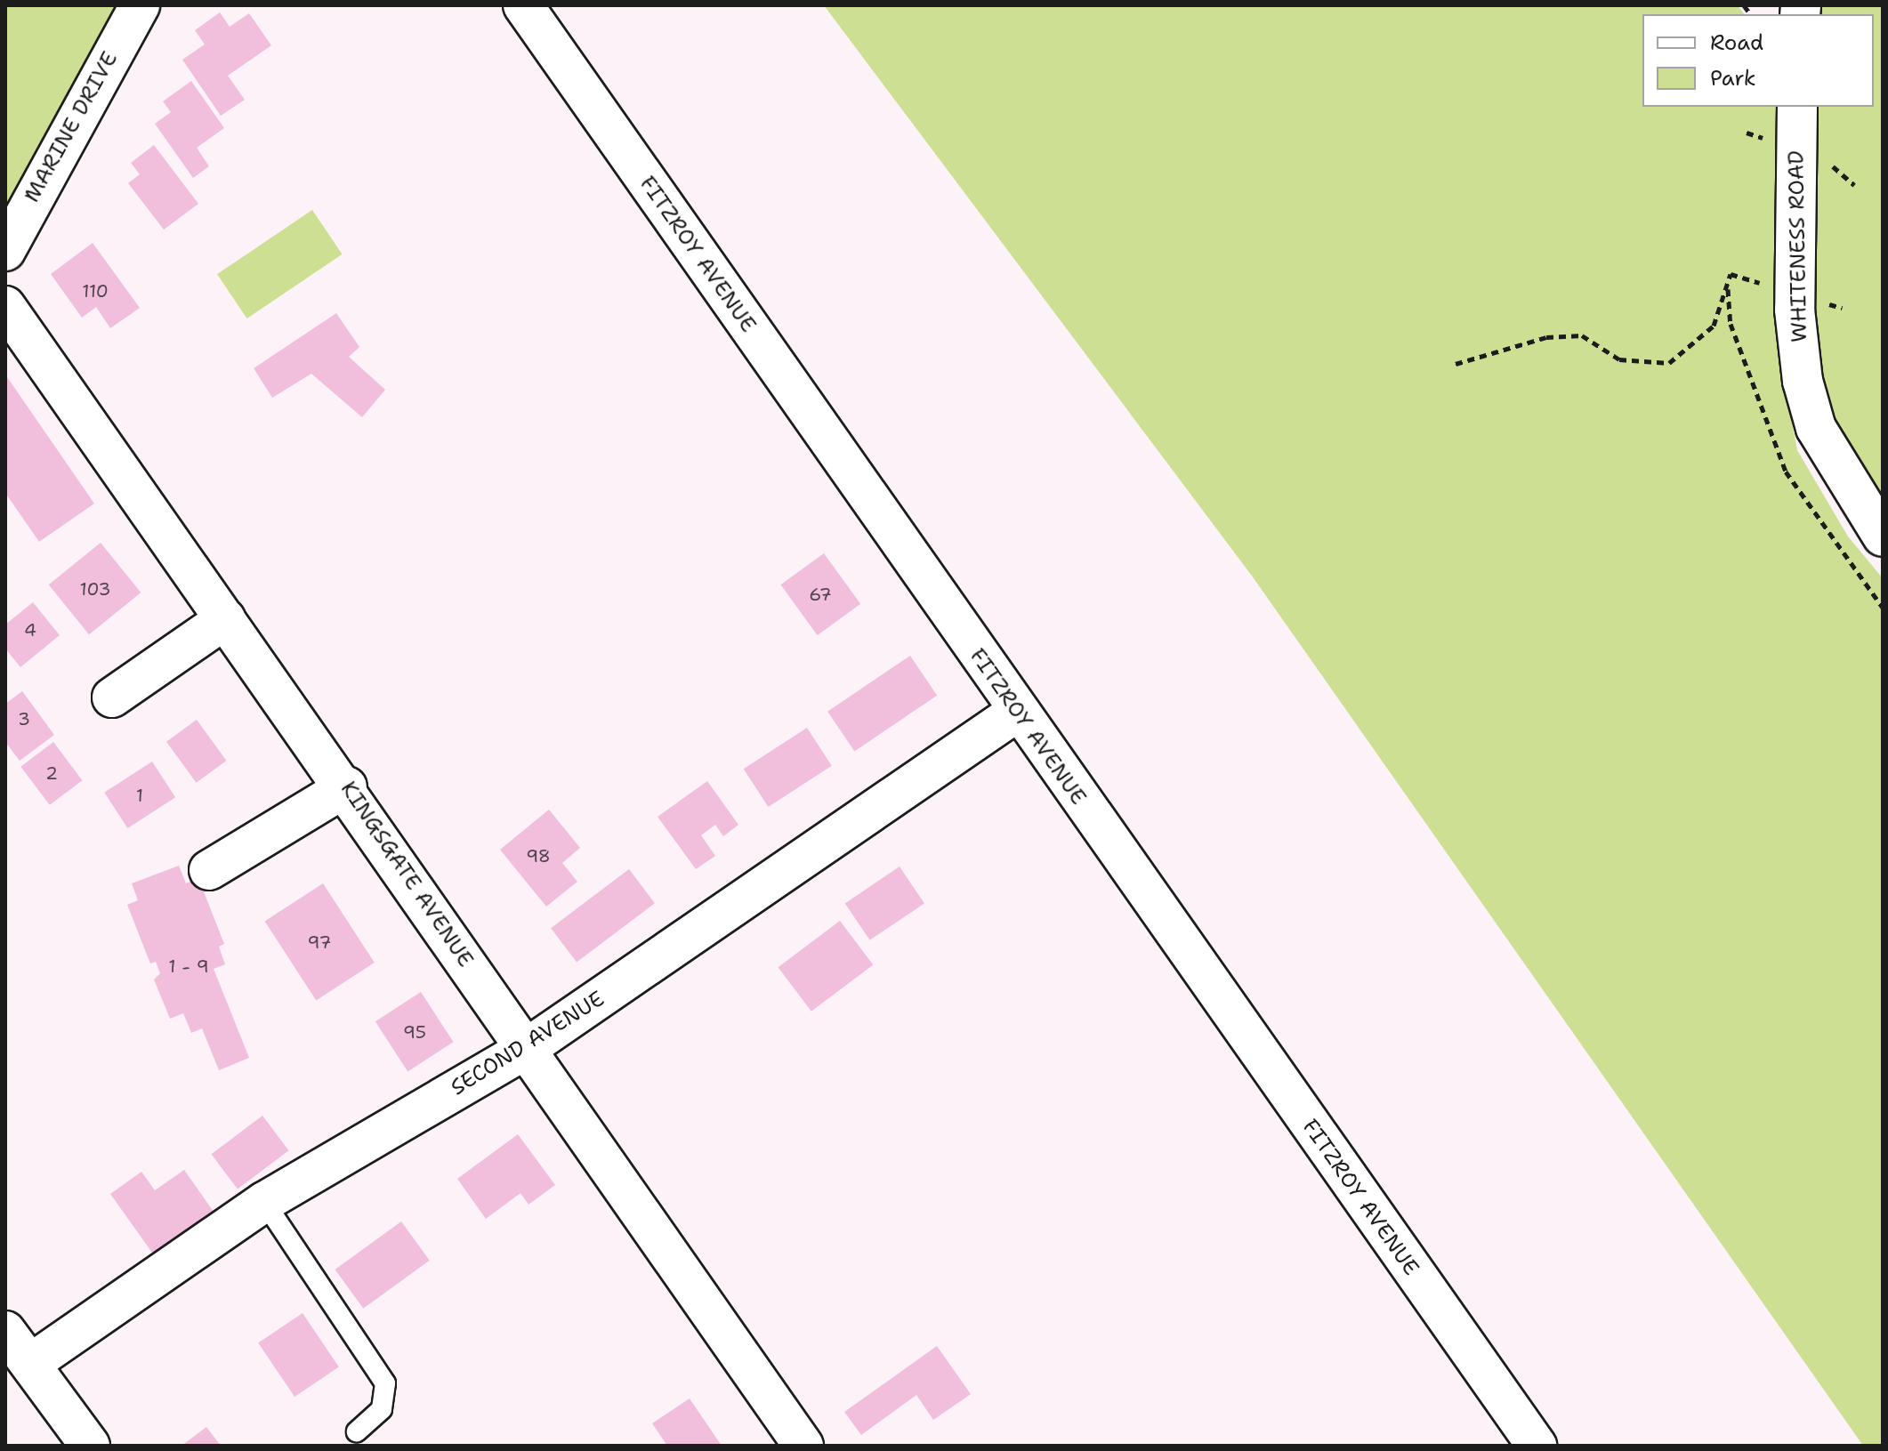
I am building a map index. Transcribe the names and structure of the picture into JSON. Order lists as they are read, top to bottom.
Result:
{
  "streets": {
    "street": [
      "MARINE DRIVE",
      "WHITENESS ROAD",
      "FITZROY AVENUE",
      "KINGSGATE AVENUE",
      "SECOND AVENUE"
    ]
  },
  "crossings": [
    ["FITZROY AVENUE", "SECOND AVENUE"],
    ["KINGSGATE AVENUE", "SECOND AVENUE"]
  ],
  "house_numbers": [
    "110",
    "103",
    "67",
    "4",
    "3",
    "2",
    "1",
    "98",
    "97",
    "1 - 9",
    "95"
  ],
  "legend": ["Road", "Park"]
}
